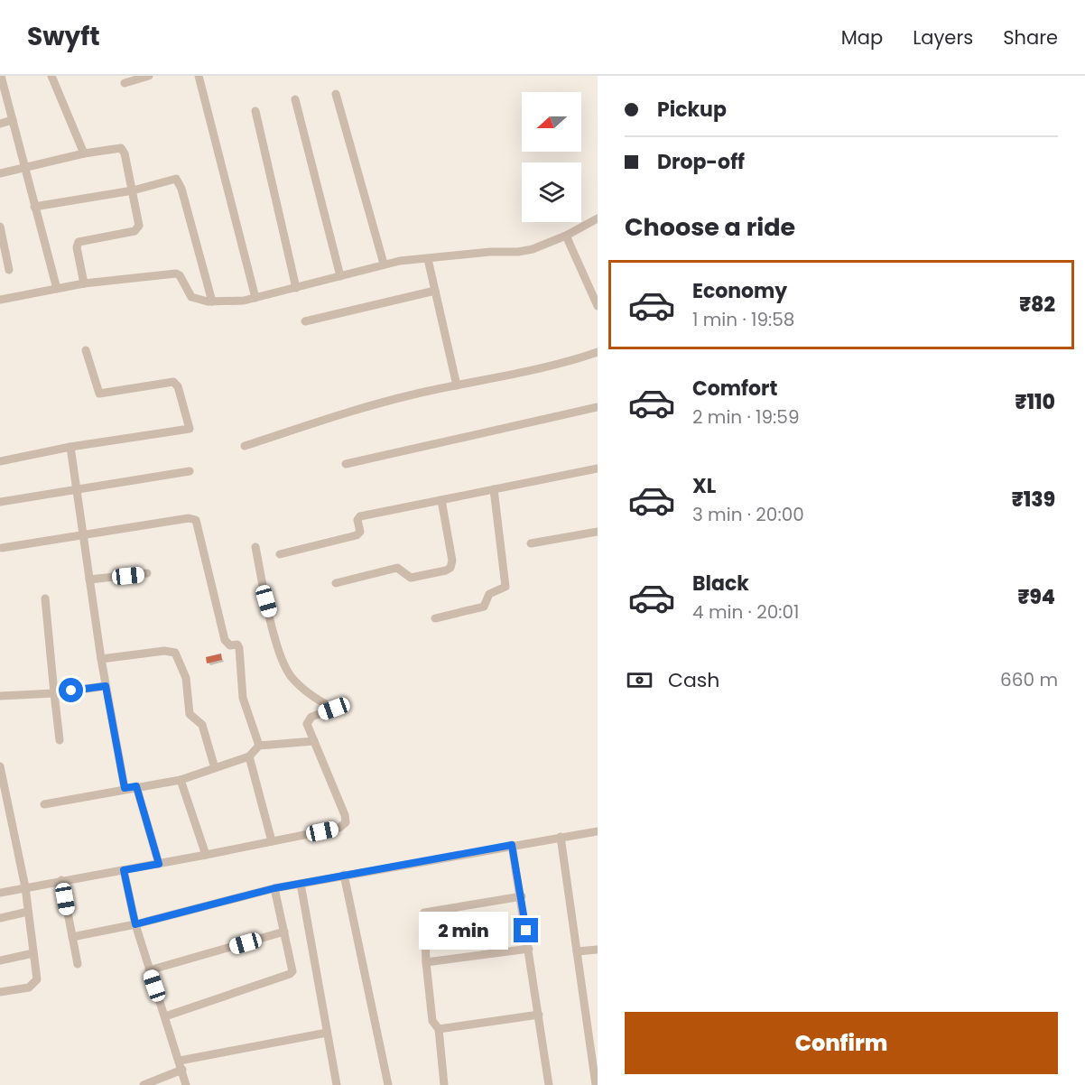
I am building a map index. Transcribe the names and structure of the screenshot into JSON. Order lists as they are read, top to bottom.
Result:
{
  "north": "left",
  "page": {
    "header": "Swyft",
    "nav": ["Map", "Layers", "Share"],
    "banner": ["Pickup", "Drop-off"],
    "heading": "Choose a ride",
    "list": [
      {
        "name": "Economy",
        "note": "1 min · 19:58",
        "value": "₹82"
      },
      {
        "name": "Comfort",
        "note": "2 min · 19:59",
        "value": "₹110"
      },
      {
        "name": "XL",
        "note": "3 min · 20:00",
        "value": "₹139"
      },
      {
        "name": "Black",
        "note": "4 min · 20:01",
        "value": "₹94"
      }
    ],
    "pay": ["Cash", "660 m"],
    "bubble": "2 min",
    "buttons": "Confirm"
  }
}
